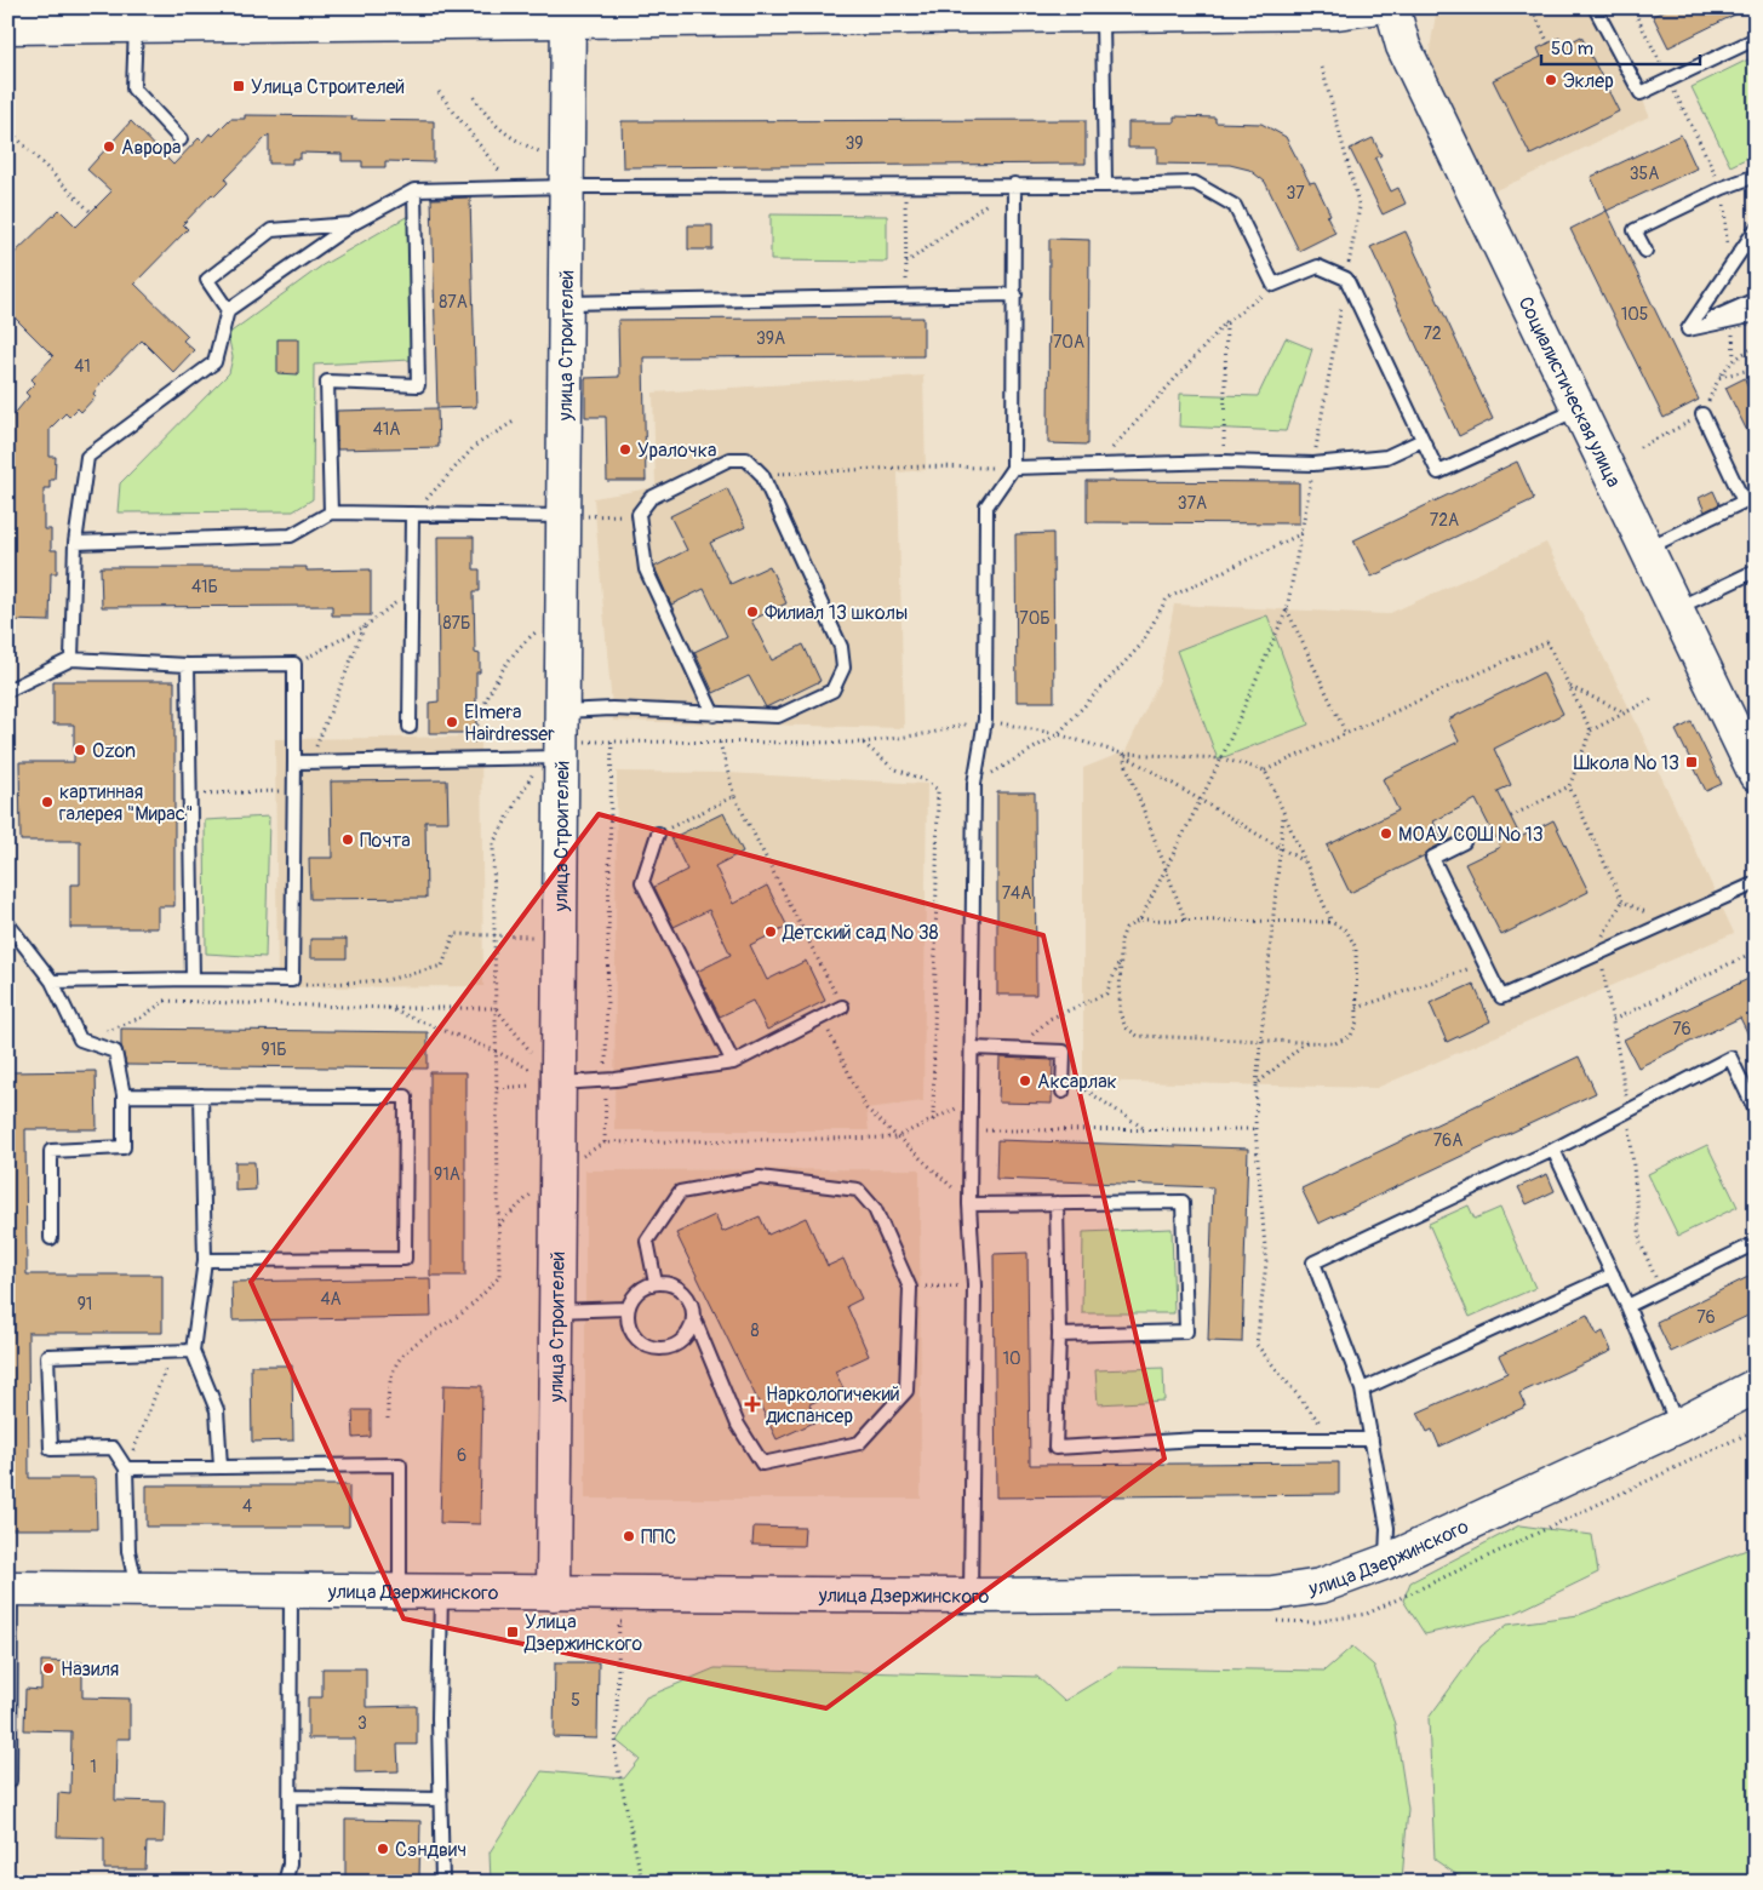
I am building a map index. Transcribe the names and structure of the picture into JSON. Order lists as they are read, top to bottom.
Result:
{
  "streets": {
    "main road": ["улица Строителей", "Социалистическая улица", "улица Дзержинского"]
  },
  "crossings": [
    ["улица Строителей", "улица Дзержинского"]
  ],
  "places": {
    "other": [
      "Эклер",
      "Аврора",
      "Уралочка",
      "Филиал 13 школы",
      "Elmera Hairdresser",
      "Ozon",
      "картинная галерея \"Мирас\"",
      "МОАУ СОШ № 13",
      "Почта",
      "Детский сад № 38",
      "Аксарлак",
      "ППС",
      "Назиля",
      "Сэндвич"
    ],
    "transit": ["Улица Строителей", "Школа № 13", "Улица Дзержинского"],
    "health": ["Наркологичекий диспансер"]
  },
  "house_numbers": [
    "39",
    "35А",
    "37",
    "87А",
    "105",
    "72",
    "39А",
    "70А",
    "41",
    "41А",
    "37А",
    "72А",
    "41Б",
    "70Б",
    "87Б",
    "74А",
    "76",
    "91Б",
    "76А",
    "91А",
    "4А",
    "91",
    "76",
    "8",
    "10",
    "6",
    "4",
    "5",
    "3",
    "1"
  ],
  "scale_bar": "50 m"
}
